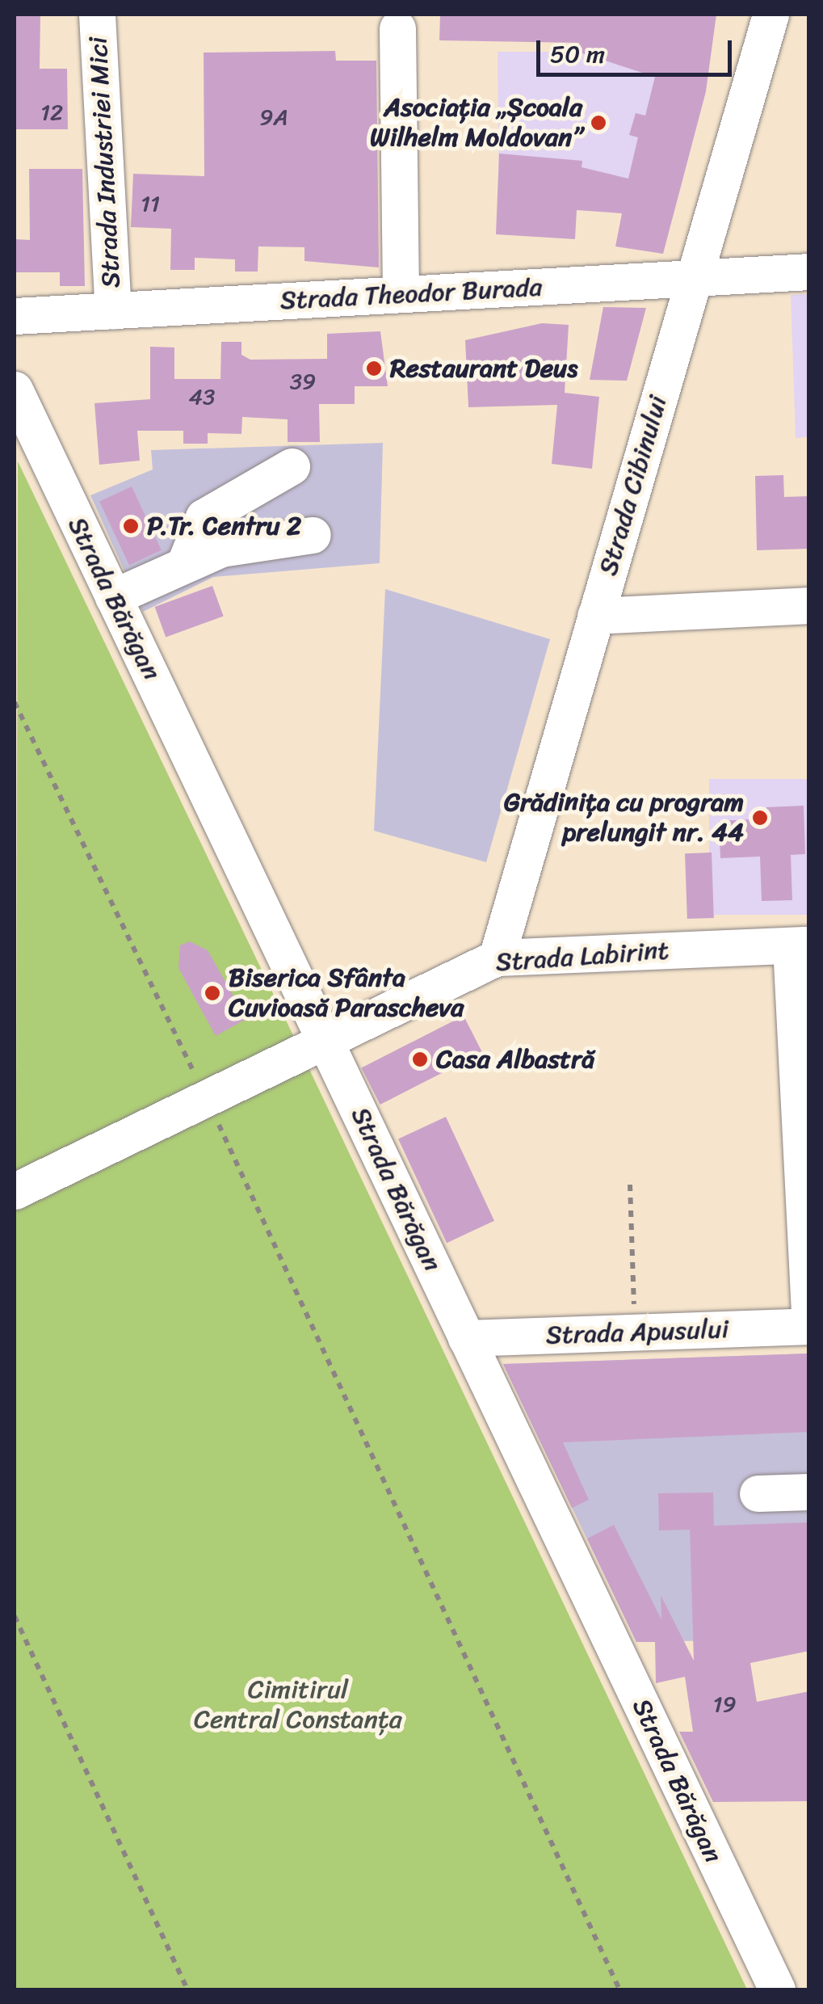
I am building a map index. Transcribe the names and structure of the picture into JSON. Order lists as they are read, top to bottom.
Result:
{
  "streets": {
    "street": [
      "Strada Industriei Mici",
      "Strada Theodor Burada",
      "Strada Cibinului",
      "Strada Bărăgan",
      "Strada Labirint",
      "Strada Apusului"
    ]
  },
  "crossings": [
    ["Strada Industriei Mici", "Strada Theodor Burada"],
    ["Strada Theodor Burada", "Strada Cibinului"],
    ["Strada Cibinului", "Strada Labirint"],
    ["Strada Bărăgan", "Strada Labirint"],
    ["Strada Bărăgan", "Strada Apusului"]
  ],
  "parks": ["Cimitirul Central Constanța"],
  "places": [
    "Asociația „Școala Wilhelm Moldovan”",
    "Restaurant Deus",
    "P.Tr. Centru 2",
    "Grădinița cu program prelungit nr. 44",
    "Biserica Sfânta Cuvioasă Parascheva",
    "Casa Albastră"
  ],
  "house_numbers": [
    "12",
    "9A",
    "11",
    "39",
    "43",
    "19"
  ],
  "scale_bar": "50 m"
}
